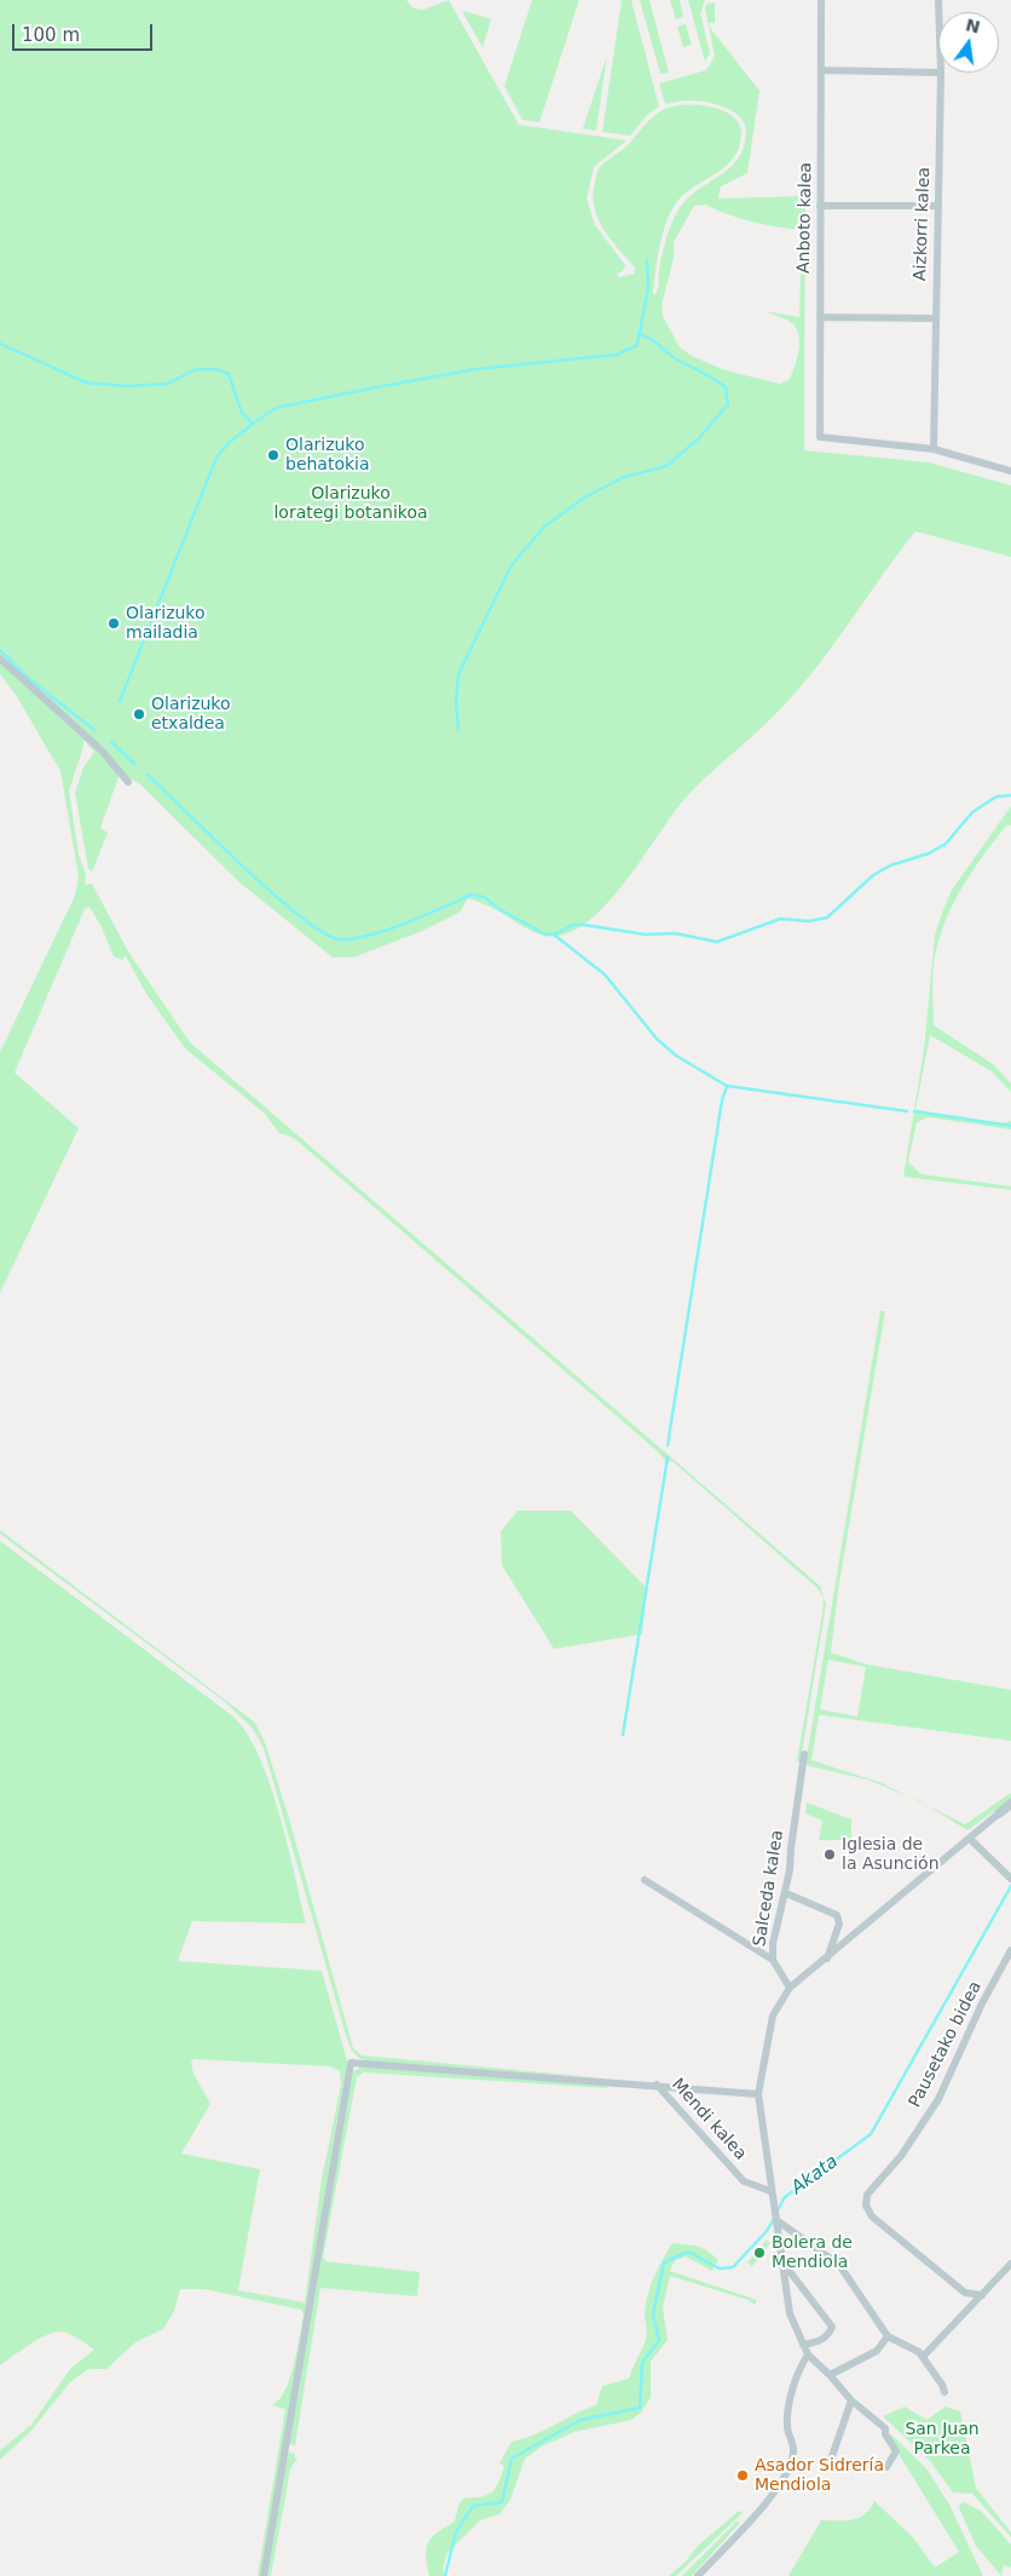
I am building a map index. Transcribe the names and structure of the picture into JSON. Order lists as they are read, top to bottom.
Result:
{
  "streets": {
    "street": [
      "Anboto kalea",
      "Aizkorri kalea",
      "Salceda kalea",
      "Pausetako bidea",
      "Mendi kalea"
    ]
  },
  "crossings": [
    ["Anboto kalea", "Aizkorri kalea"]
  ],
  "water": ["Akata"],
  "parks": ["Olarizuko lorategi botanikoa", "San Juan Parkea"],
  "places": [
    "Olarizuko behatokia",
    "Olarizuko mailadia",
    "Olarizuko etxaldea",
    "Iglesia de la Asunción",
    "Bolera de Mendiola",
    "Asador Sidrería Mendiola"
  ],
  "scale_bar": "100 m",
  "north": "top"
}
